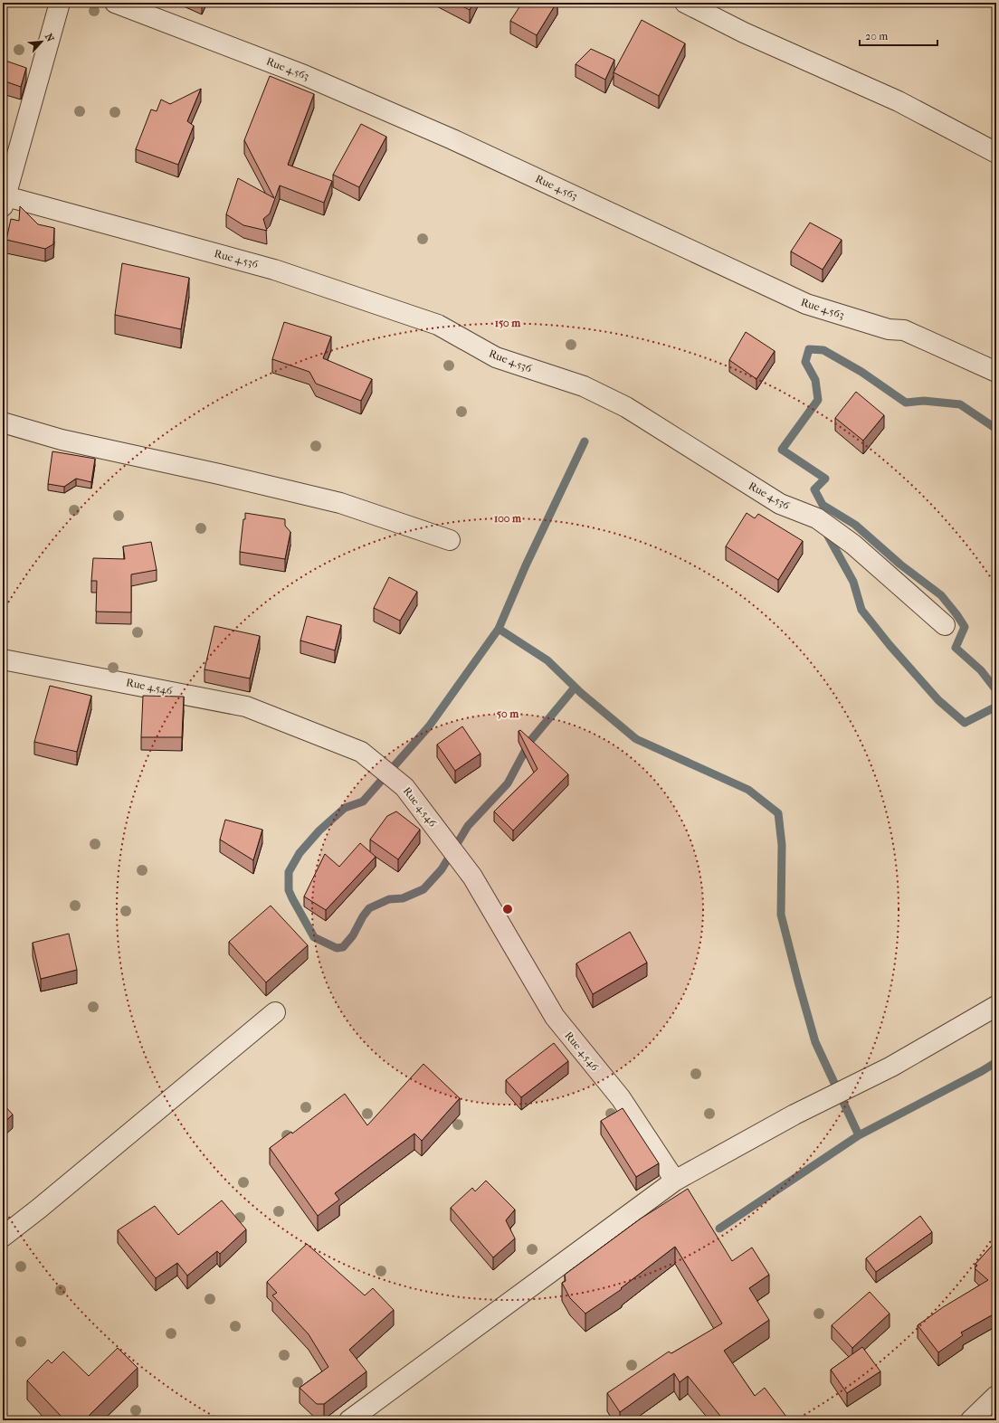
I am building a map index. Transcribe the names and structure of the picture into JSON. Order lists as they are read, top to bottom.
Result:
{
  "streets": {
    "street": ["Rue 4.563", "Rue 4.536", "Rue 4.546"]
  },
  "scale_bar": "20 m",
  "north": "top right",
  "rings": ["150 m", "100 m", "50 m"]
}
